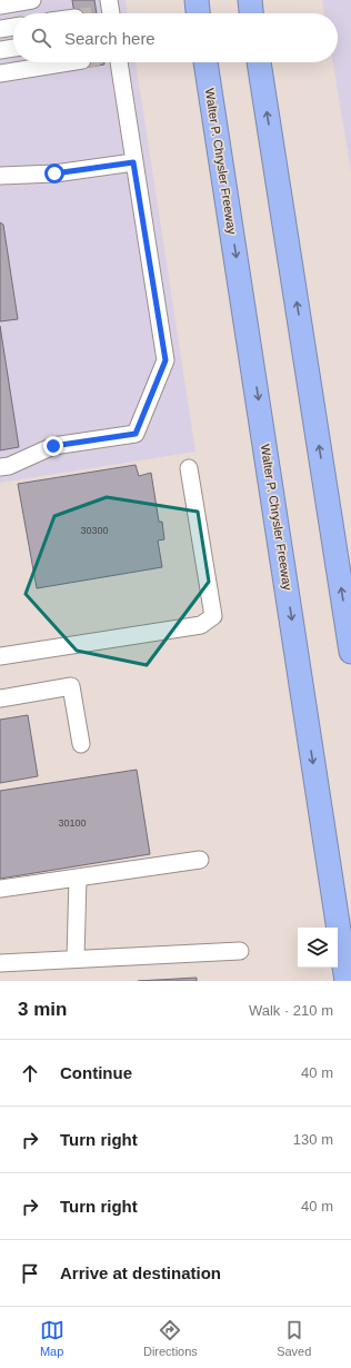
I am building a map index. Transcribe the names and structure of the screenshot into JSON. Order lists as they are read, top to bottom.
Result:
{
  "streets": {
    "highway": ["Walter P. Chrysler Freeway"]
  },
  "house_numbers": ["30300", "30100"],
  "page": {
    "search": "Search here",
    "heading": ["3 min", "Walk · 210 m"],
    "list": [
      ["Continue", "40 m"],
      ["Turn right", "130 m"],
      ["Turn right", "40 m"],
      "Arrive at destination"
    ],
    "nav": ["Map", "Directions", "Saved"]
  }
}
